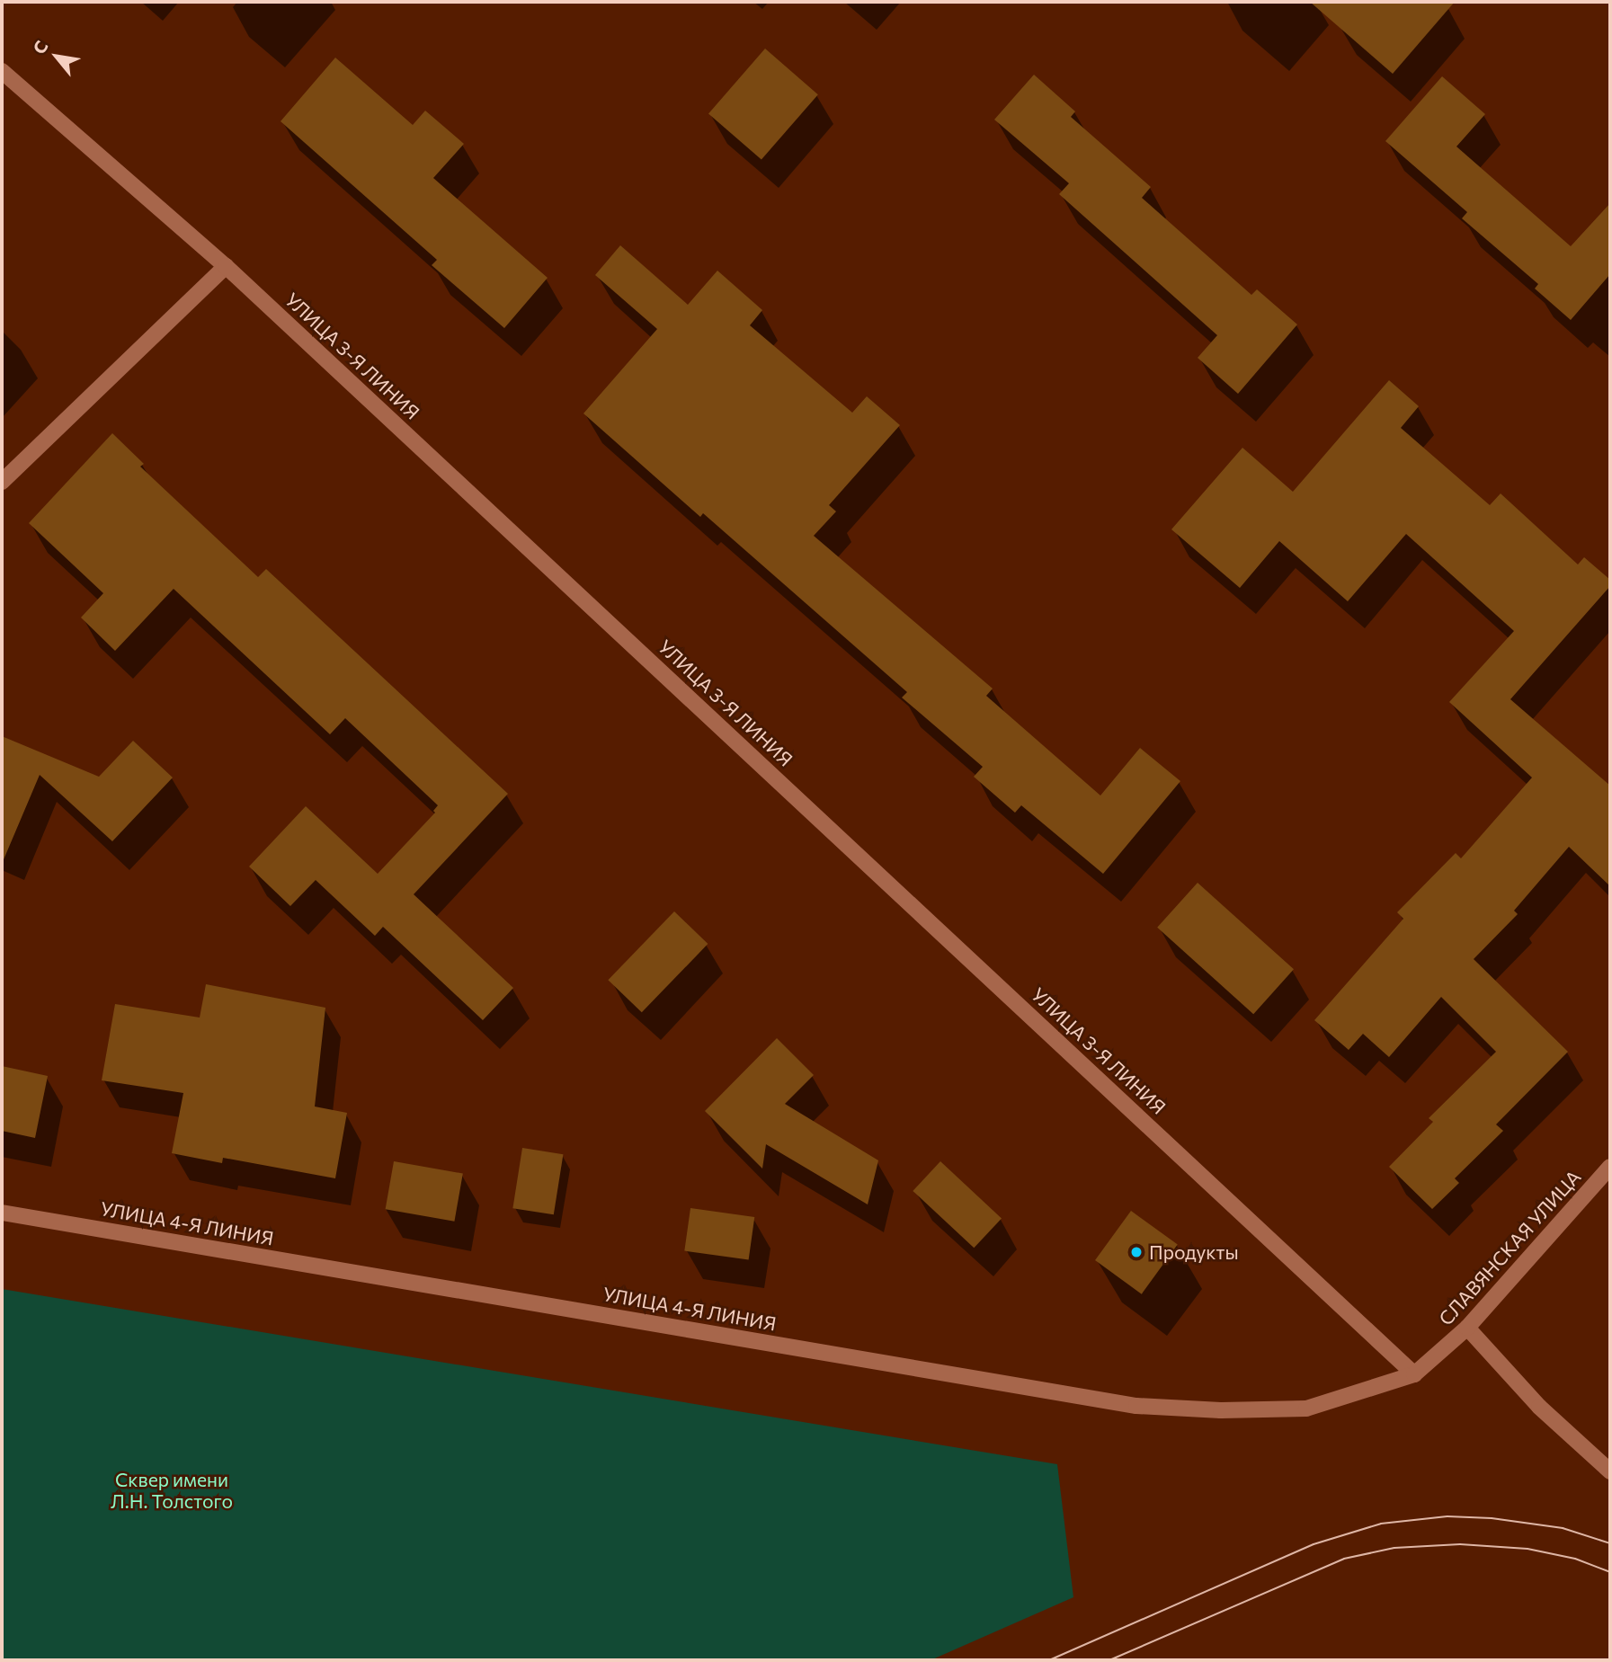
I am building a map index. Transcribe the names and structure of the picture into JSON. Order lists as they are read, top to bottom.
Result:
{
  "streets": {
    "street": ["УЛИЦА 3-Я ЛИНИЯ", "УЛИЦА 4-Я ЛИНИЯ", "СЛАВЯНСКАЯ УЛИЦА"]
  },
  "crossings": [
    ["УЛИЦА 3-Я ЛИНИЯ", "СЛАВЯНСКАЯ УЛИЦА"],
    ["УЛИЦА 4-Я ЛИНИЯ", "СЛАВЯНСКАЯ УЛИЦА"]
  ],
  "parks": ["Сквер имени Л.Н. Толстого"],
  "places": ["Продукты"],
  "north": "top left"
}
